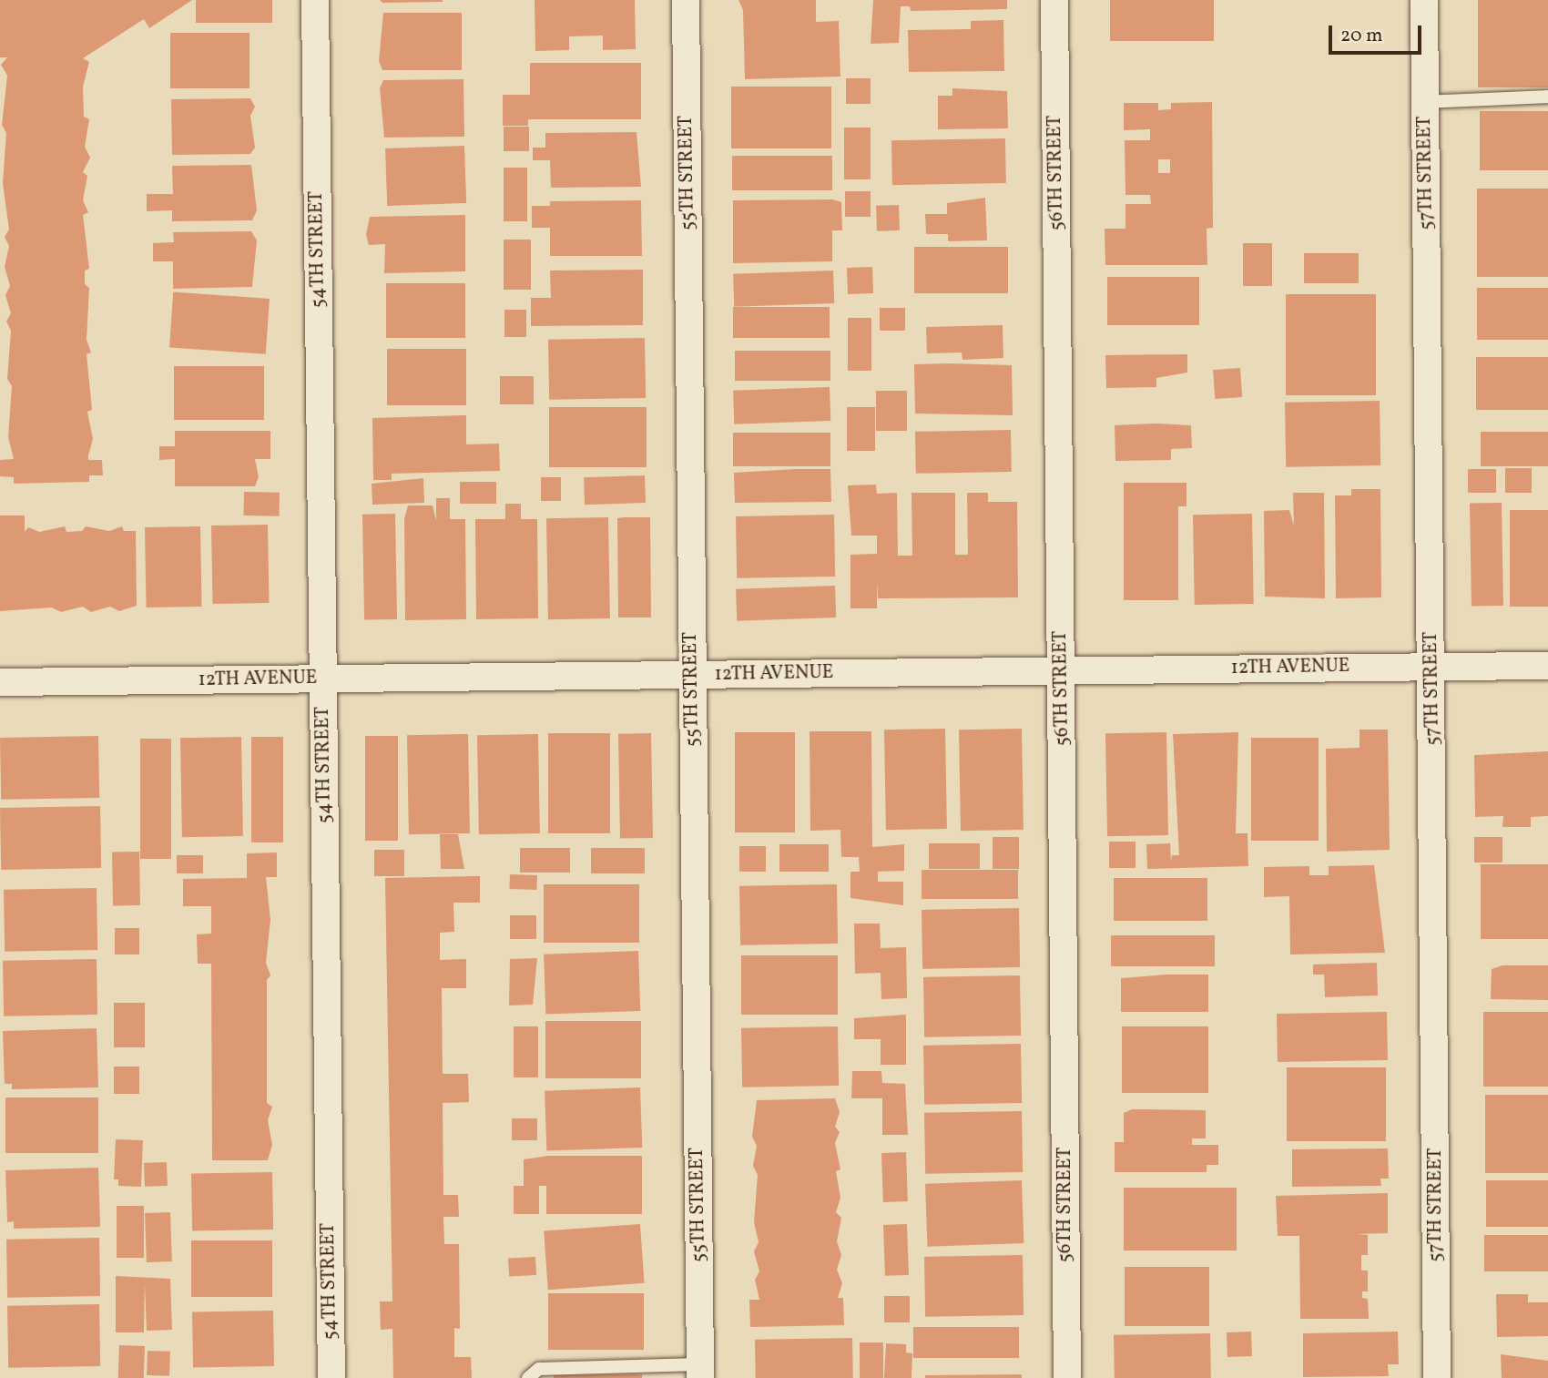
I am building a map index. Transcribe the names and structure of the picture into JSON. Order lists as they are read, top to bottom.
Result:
{
  "streets": {
    "street": [
      "55TH STREET",
      "56TH STREET",
      "57TH STREET",
      "54TH STREET",
      "12TH AVENUE"
    ]
  },
  "crossings": [
    ["55TH STREET", "12TH AVENUE"],
    ["56TH STREET", "12TH AVENUE"],
    ["57TH STREET", "12TH AVENUE"],
    ["54TH STREET", "12TH AVENUE"]
  ],
  "scale_bar": "20 m"
}
